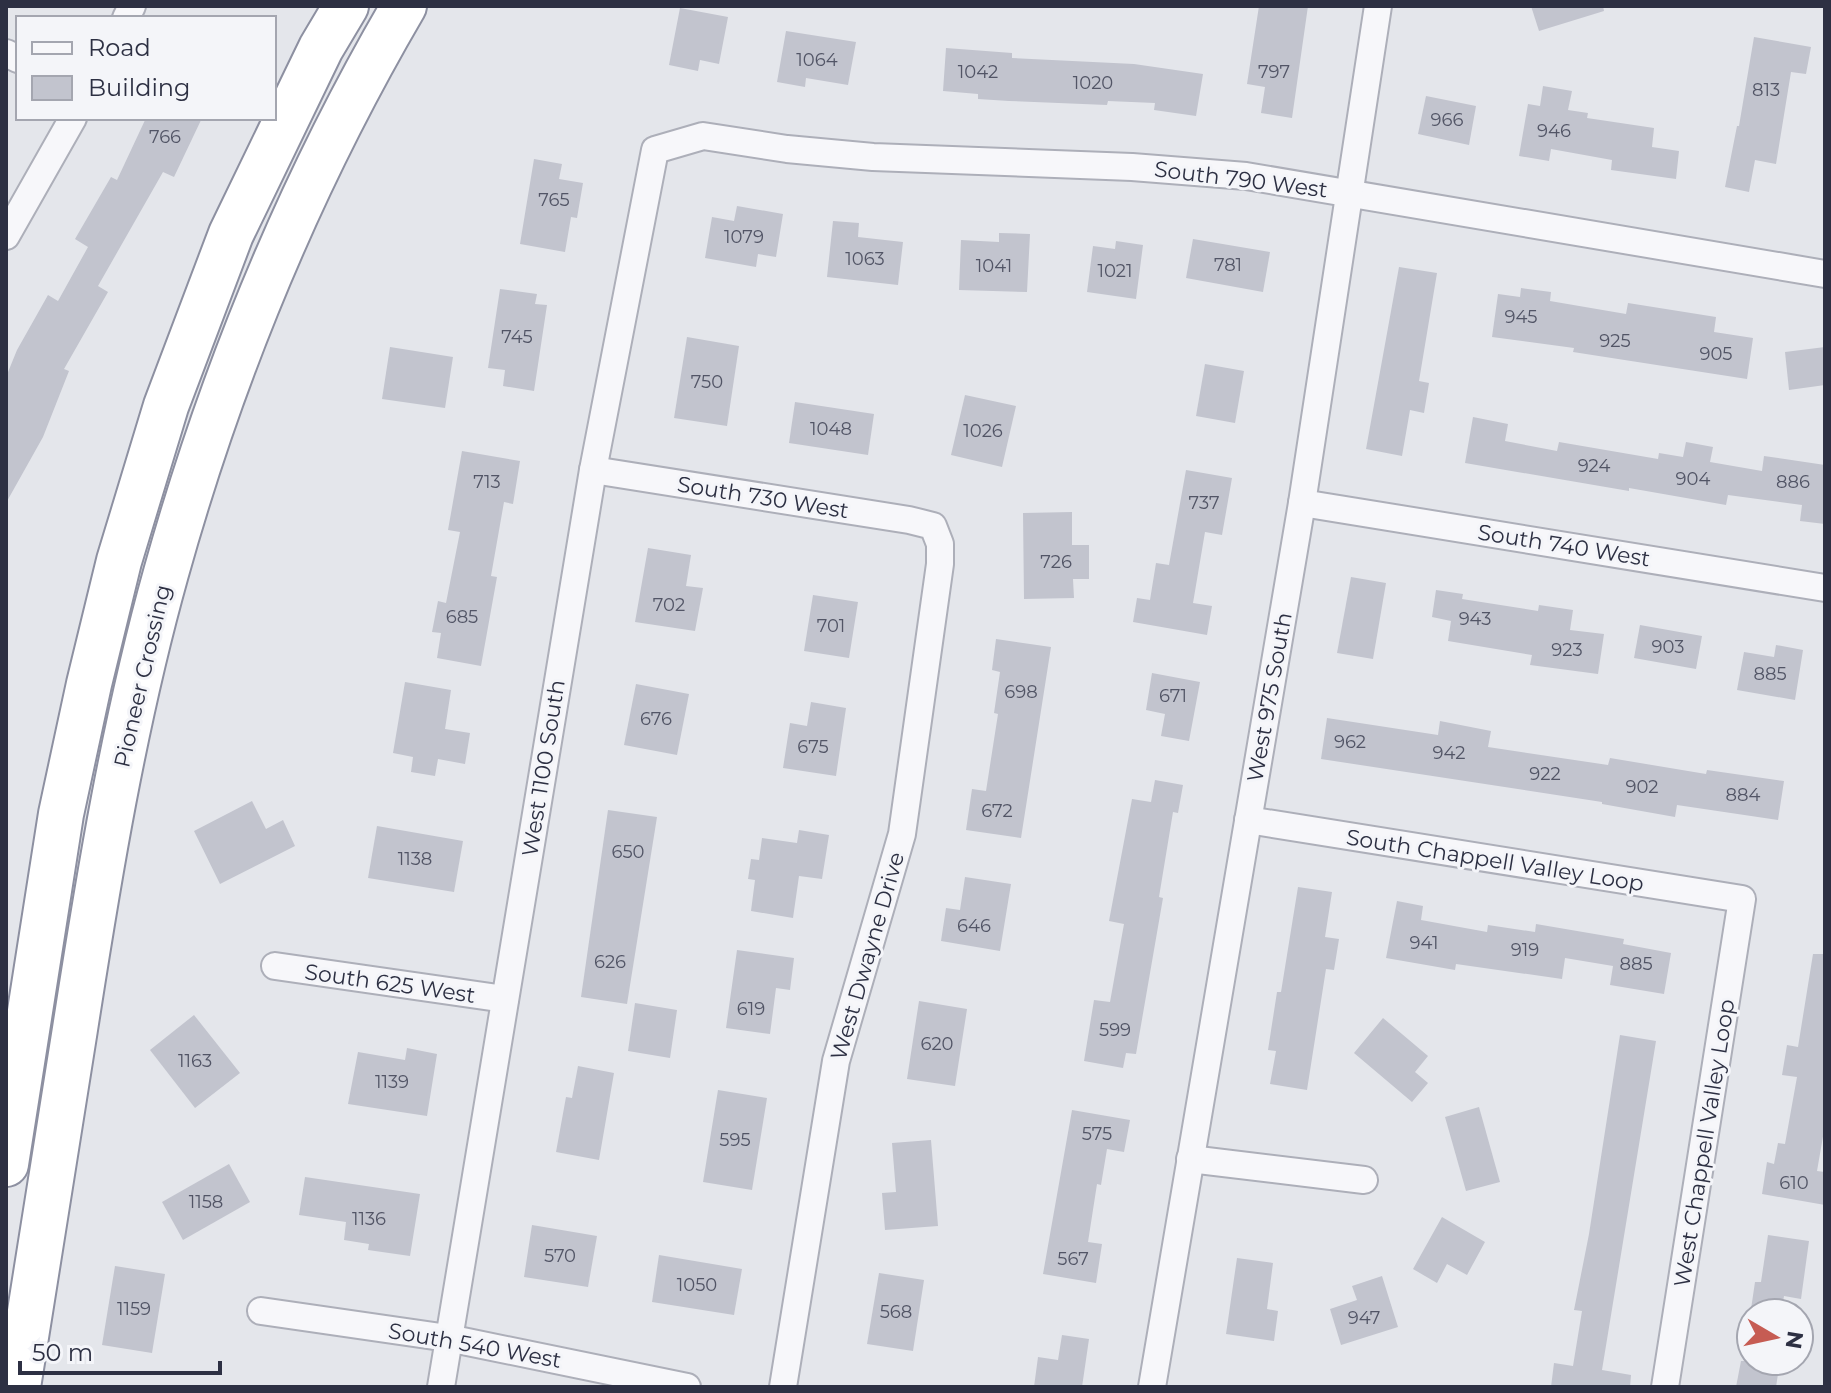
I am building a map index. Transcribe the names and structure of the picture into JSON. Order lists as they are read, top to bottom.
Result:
{
  "streets": {
    "highway": ["Pioneer Crossing"],
    "street": [
      "South 790 West",
      "South 730 West",
      "South 740 West",
      "West 975 South",
      "West 1100 South",
      "South Chappell Valley Loop",
      "West Dwayne Drive",
      "South 625 West",
      "West Chappell Valley Loop",
      "South 540 West"
    ]
  },
  "crossings": [
    ["South 790 West", "West 975 South"],
    ["South 790 West", "West 1100 South"],
    ["South 730 West", "West 1100 South"],
    ["South 730 West", "West Dwayne Drive"],
    ["South 740 West", "West 975 South"],
    ["West 975 South", "South Chappell Valley Loop"],
    ["West 1100 South", "South 625 West"],
    ["West 1100 South", "South 540 West"],
    ["South Chappell Valley Loop", "West Chappell Valley Loop"]
  ],
  "house_numbers": [
    "1064",
    "1042",
    "797",
    "1020",
    "813",
    "966",
    "946",
    "766",
    "765",
    "1079",
    "1063",
    "781",
    "1041",
    "1021",
    "945",
    "745",
    "925",
    "905",
    "750",
    "1048",
    "1026",
    "924",
    "904",
    "713",
    "886",
    "737",
    "726",
    "702",
    "685",
    "943",
    "701",
    "903",
    "923",
    "885",
    "698",
    "671",
    "676",
    "962",
    "675",
    "942",
    "922",
    "902",
    "884",
    "672",
    "650",
    "1138",
    "646",
    "941",
    "919",
    "626",
    "885",
    "619",
    "599",
    "620",
    "1163",
    "1139",
    "575",
    "595",
    "610",
    "1158",
    "1136",
    "570",
    "567",
    "1050",
    "1159",
    "568",
    "947"
  ],
  "legend": ["Road", "Building"],
  "scale_bar": "50 m",
  "north": "right"
}
